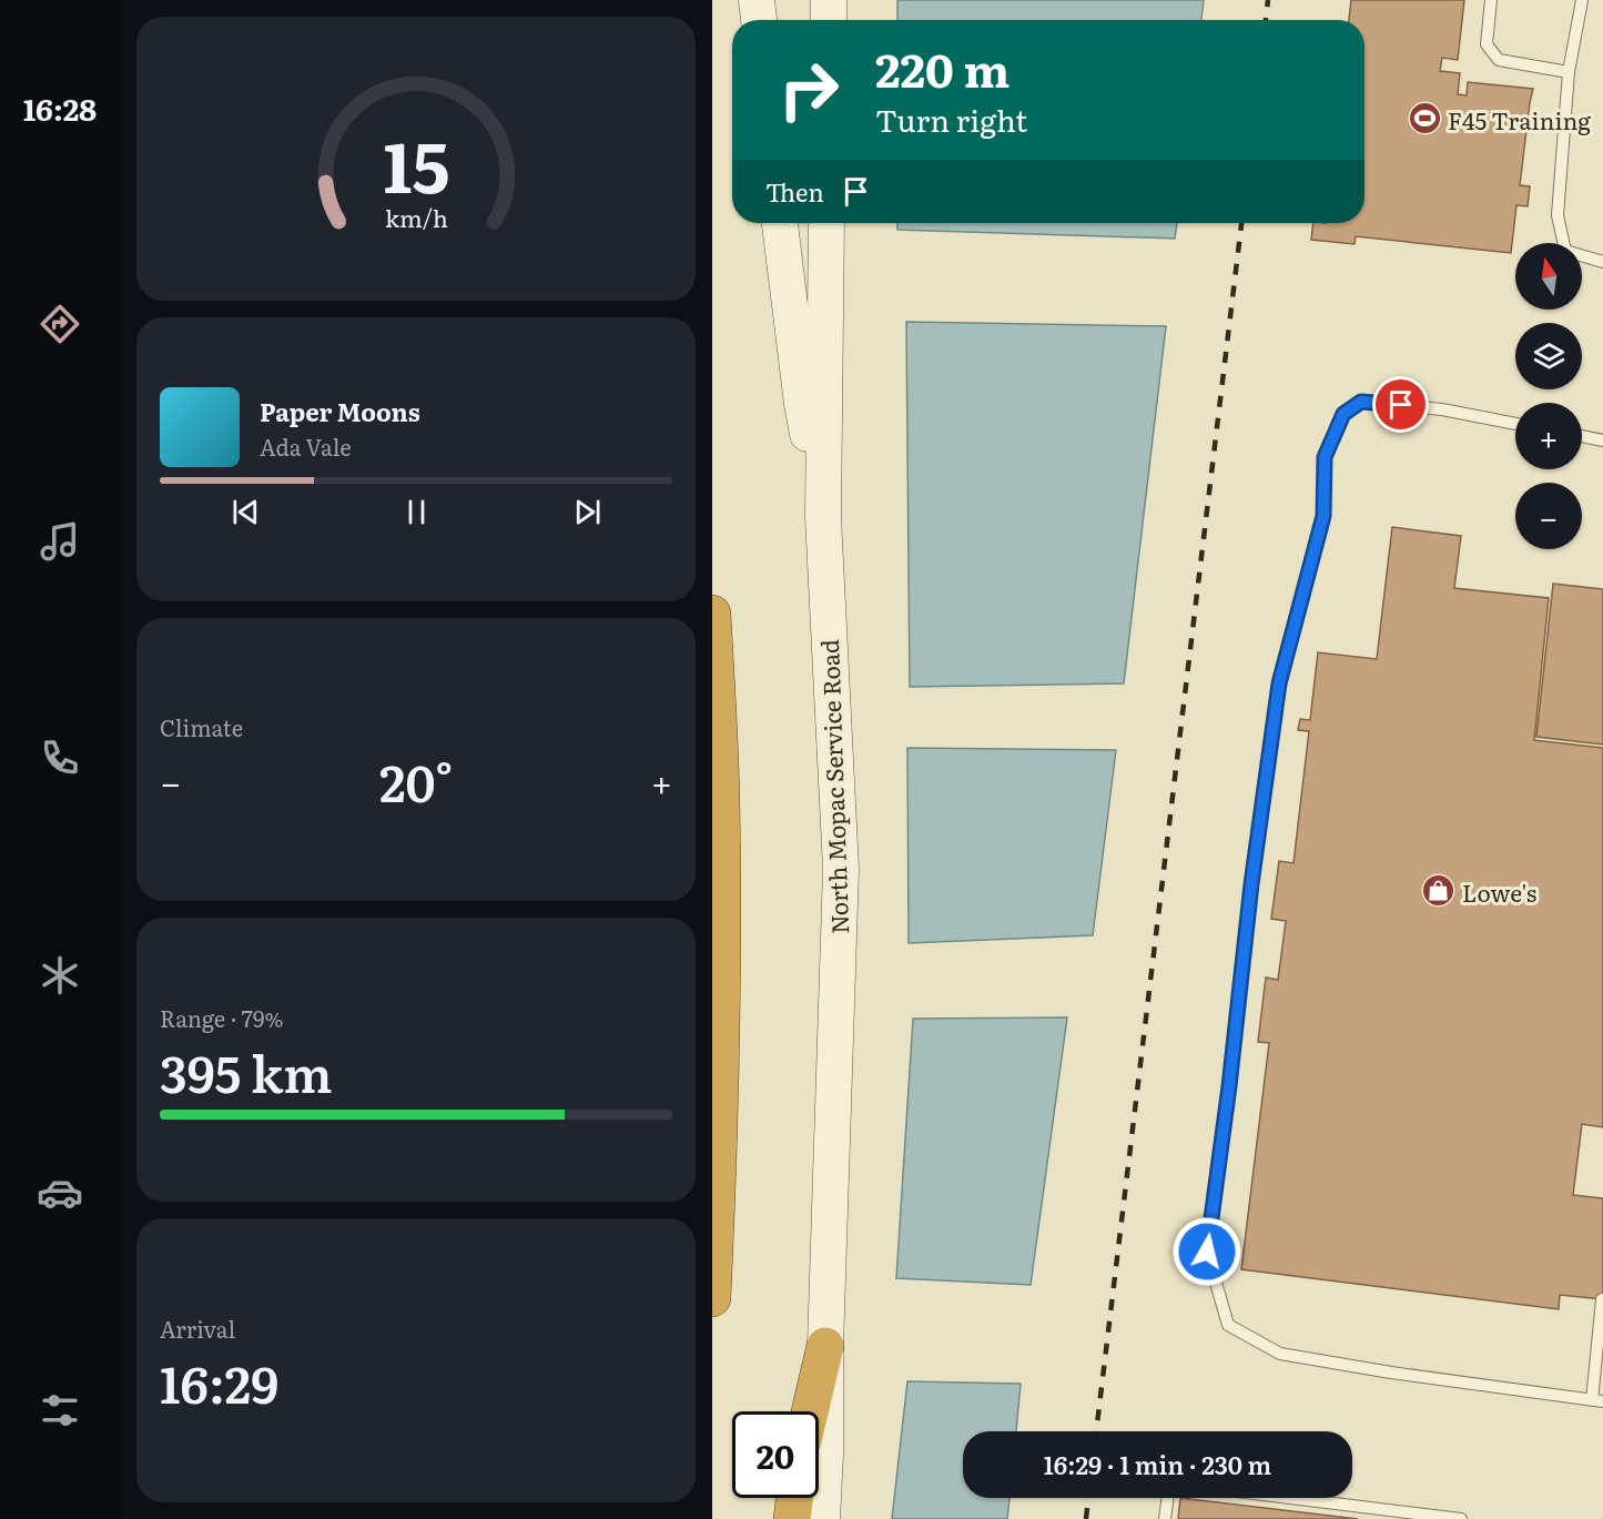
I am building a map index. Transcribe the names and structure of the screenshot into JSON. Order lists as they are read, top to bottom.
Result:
{
  "streets": {
    "main road": ["North Mopac Service Road"]
  },
  "places": {
    "sports": ["F45 Training"],
    "shop": ["Lowe's"]
  },
  "north": "top",
  "page": {
    "tabs": "16:28",
    "turn": ["220 m", "Turn right"],
    "then": "Then",
    "map_buttons": ["+", "−"],
    "song": ["Paper Moons", "Ada Vale"],
    "tile": [
      "Climate",
      ["Range · 79%", "395 km"],
      ["Arrival", "16:29"]
    ],
    "heat": ["−", "20°", "+"],
    "limit": "20",
    "trip": "16:29 · 1 min · 230 m",
    "gauge": ["15", "km/h"]
  }
}
